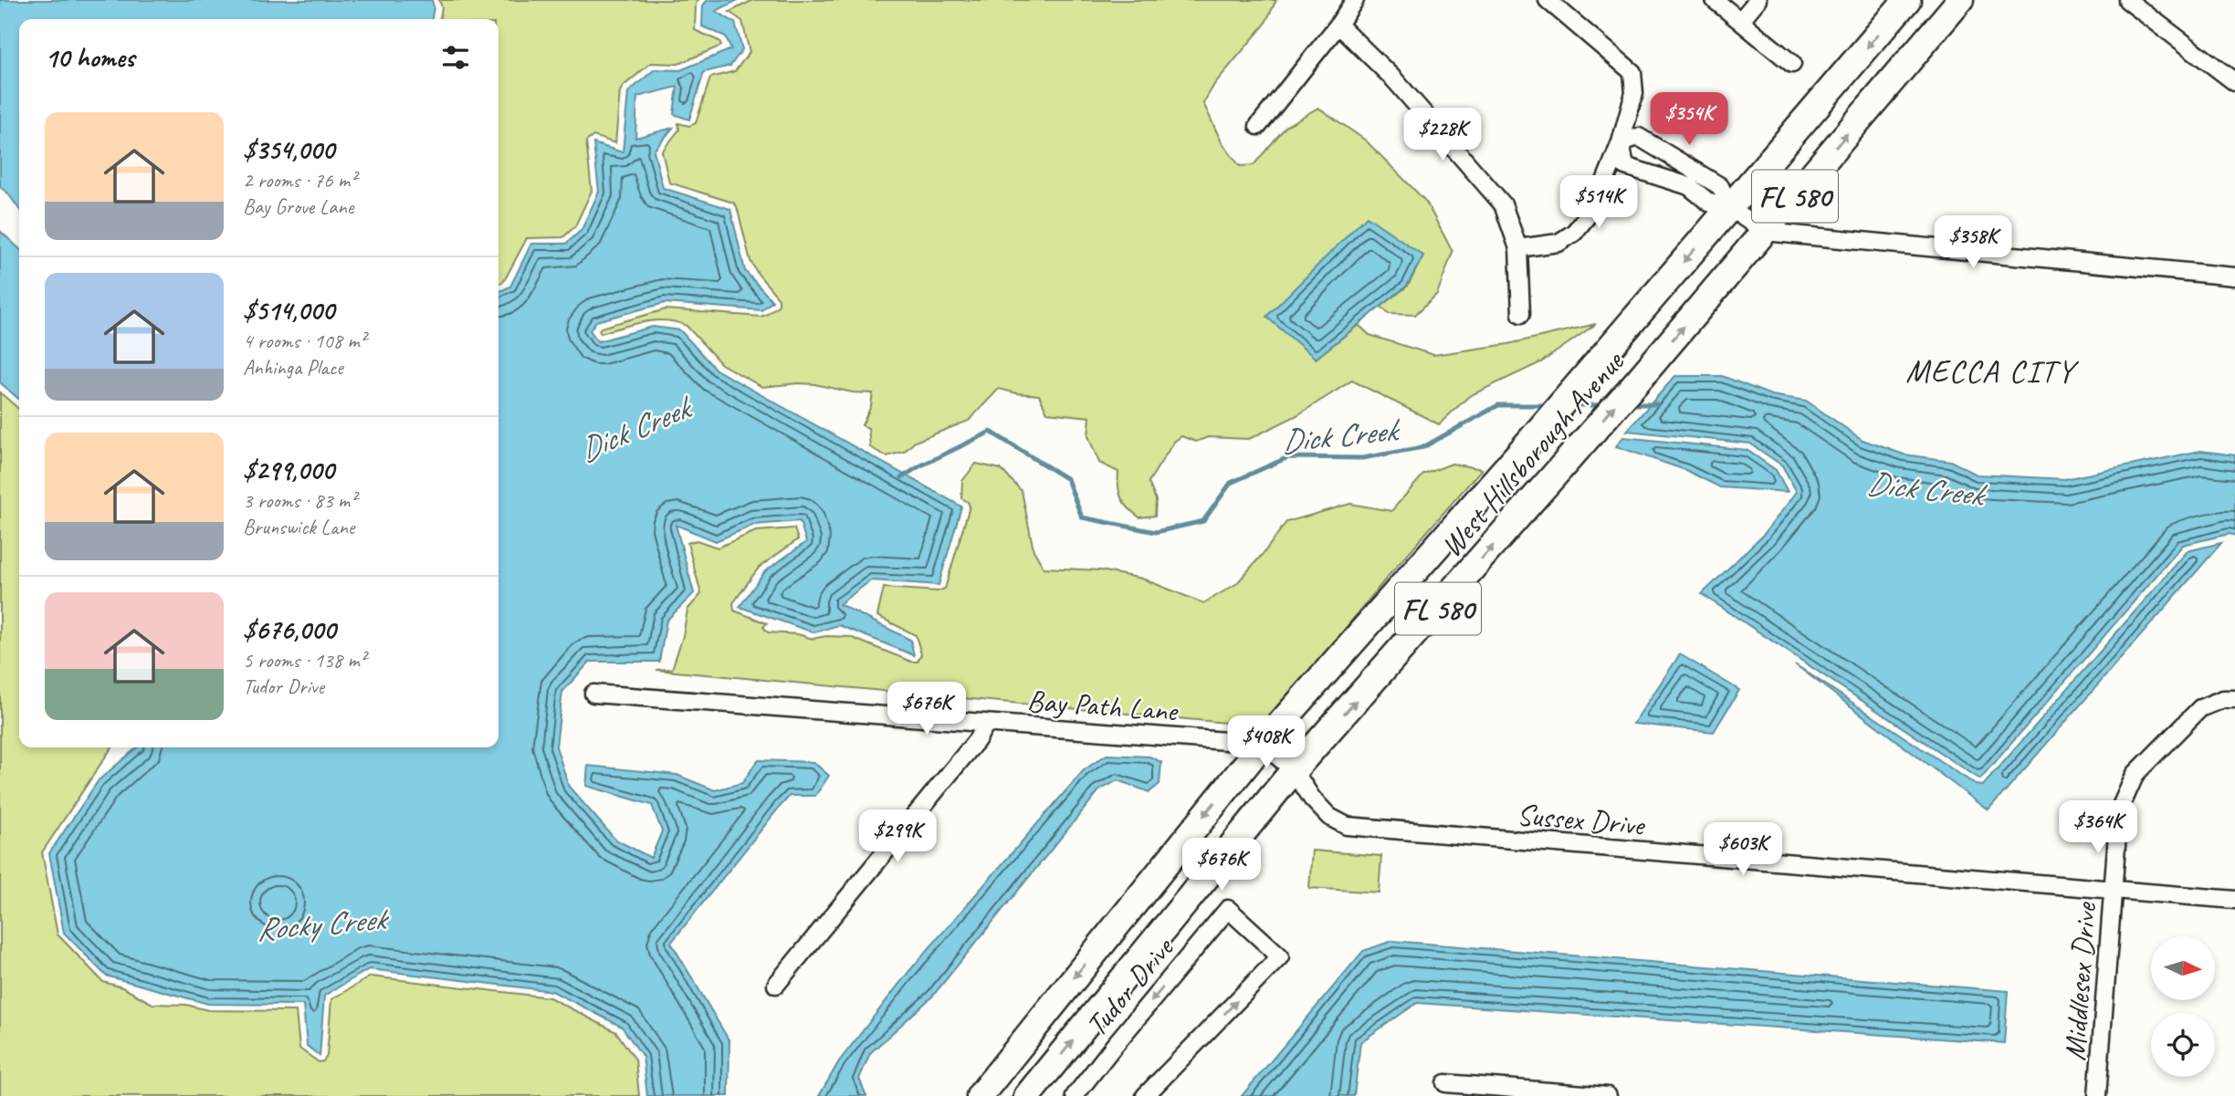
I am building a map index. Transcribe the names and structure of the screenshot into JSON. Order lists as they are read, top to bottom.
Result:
{
  "streets": {
    "main road": ["FL 580", "West Hillsborough Avenue"],
    "street": [
      "Bay Path Lane",
      "Sussex Drive",
      "Middlesex Drive",
      "Tudor Drive"
    ]
  },
  "crossings": [
    ["West Hillsborough Avenue", "Bay Path Lane"],
    ["West Hillsborough Avenue", "Sussex Drive"],
    ["Bay Path Lane", "Sussex Drive"],
    ["Sussex Drive", "Middlesex Drive"]
  ],
  "districts": ["MECCA CITY"],
  "water": ["Dick Creek", "Rocky Creek"],
  "north": "right",
  "page": {
    "heading": "10 homes",
    "price": [
      "$354K",
      "$228K",
      "$514K",
      "$358K",
      "$676K",
      "$408K",
      "$364K",
      "$299K",
      "$603K",
      "$676K"
    ],
    "list": [
      {
        "name": "$354,000",
        "note": "2 rooms · 76 m² · Bay Grove Lane"
      },
      {
        "name": "$514,000",
        "note": "4 rooms · 108 m² · Anhinga Place"
      },
      {
        "name": "$299,000",
        "note": "3 rooms · 83 m² · Brunswick Lane"
      },
      {
        "name": "$676,000",
        "note": "5 rooms · 138 m² · Tudor Drive"
      }
    ]
  }
}
